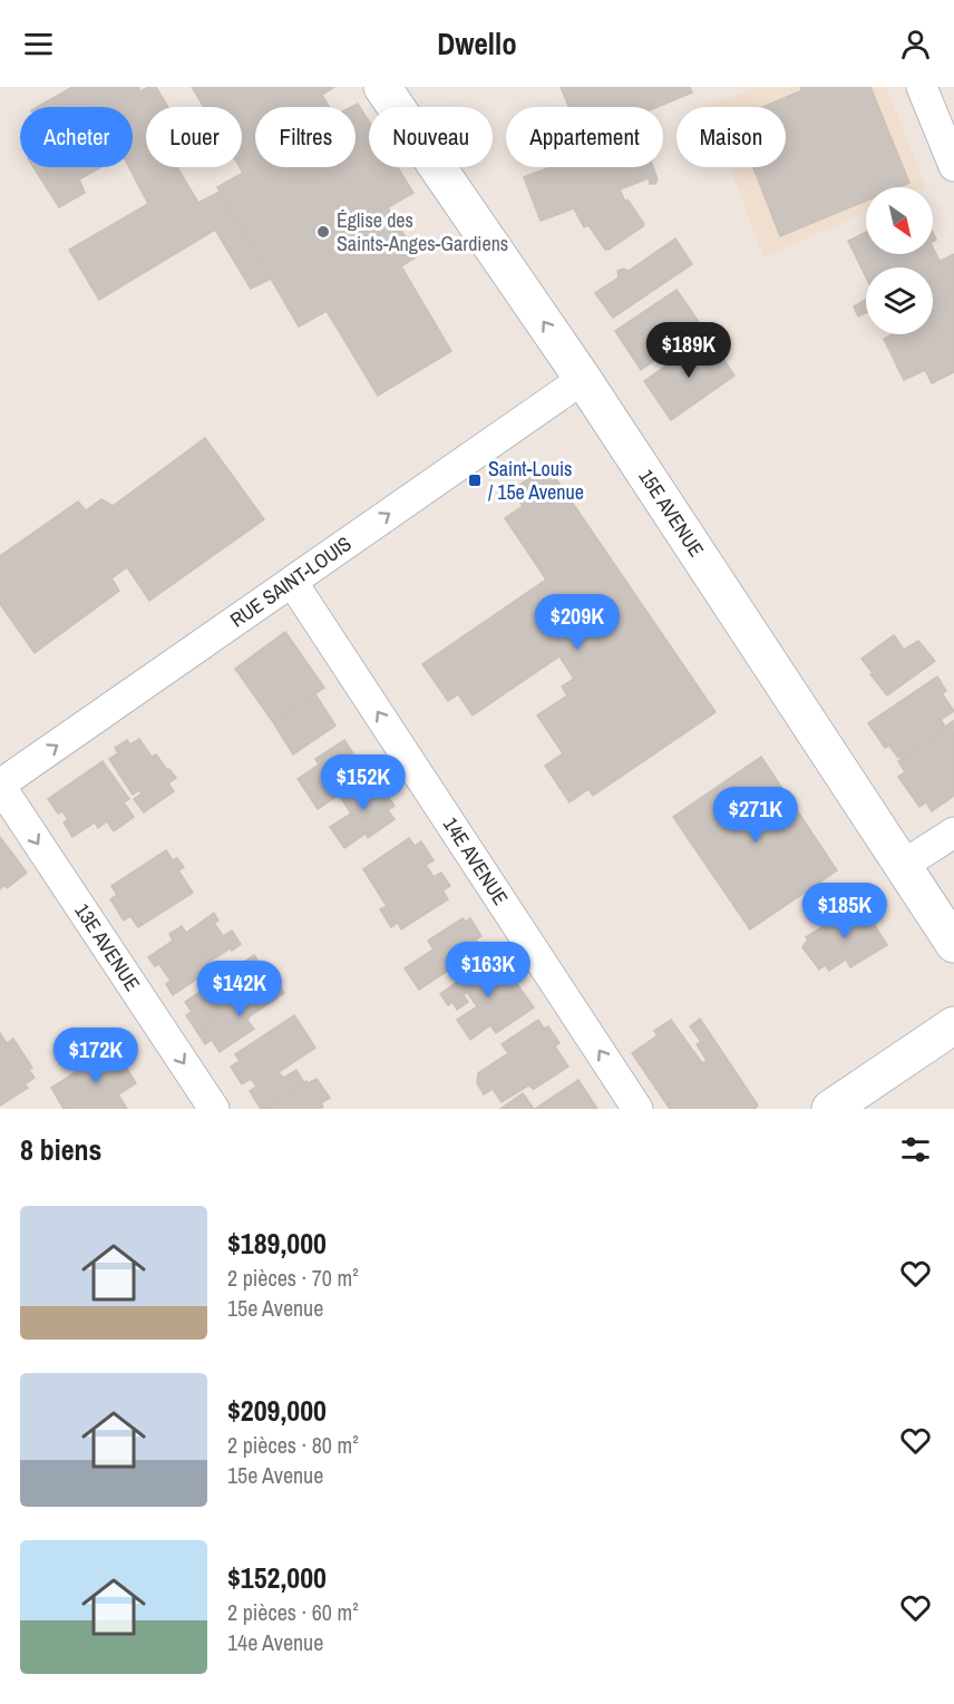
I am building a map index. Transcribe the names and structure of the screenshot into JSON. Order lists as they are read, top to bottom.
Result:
{
  "streets": {
    "street": [
      "15E AVENUE",
      "RUE SAINT-LOUIS",
      "14E AVENUE",
      "13E AVENUE"
    ]
  },
  "crossings": [
    ["15E AVENUE", "RUE SAINT-LOUIS"],
    ["RUE SAINT-LOUIS", "14E AVENUE"],
    ["RUE SAINT-LOUIS", "13E AVENUE"]
  ],
  "one_way": ["RUE SAINT-LOUIS", "14E AVENUE", "13E AVENUE"],
  "places": {
    "other": ["Église des Saints-Anges-Gardiens"],
    "transit": ["Saint-Louis / 15e Avenue"]
  },
  "north": "bottom right",
  "page": {
    "header": "Dwello",
    "chip": [
      "Acheter",
      "Louer",
      "Filtres",
      "Nouveau",
      "Appartement",
      "Maison"
    ],
    "price": [
      "$189K",
      "$209K",
      "$152K",
      "$271K",
      "$185K",
      "$163K",
      "$142K",
      "$172K"
    ],
    "heading": "8 biens",
    "list": [
      {
        "name": "$189,000",
        "note": "2 pièces · 70 m² · 15e Avenue"
      },
      {
        "name": "$209,000",
        "note": "2 pièces · 80 m² · 15e Avenue"
      },
      {
        "name": "$152,000",
        "note": "2 pièces · 60 m² · 14e Avenue"
      }
    ]
  }
}
